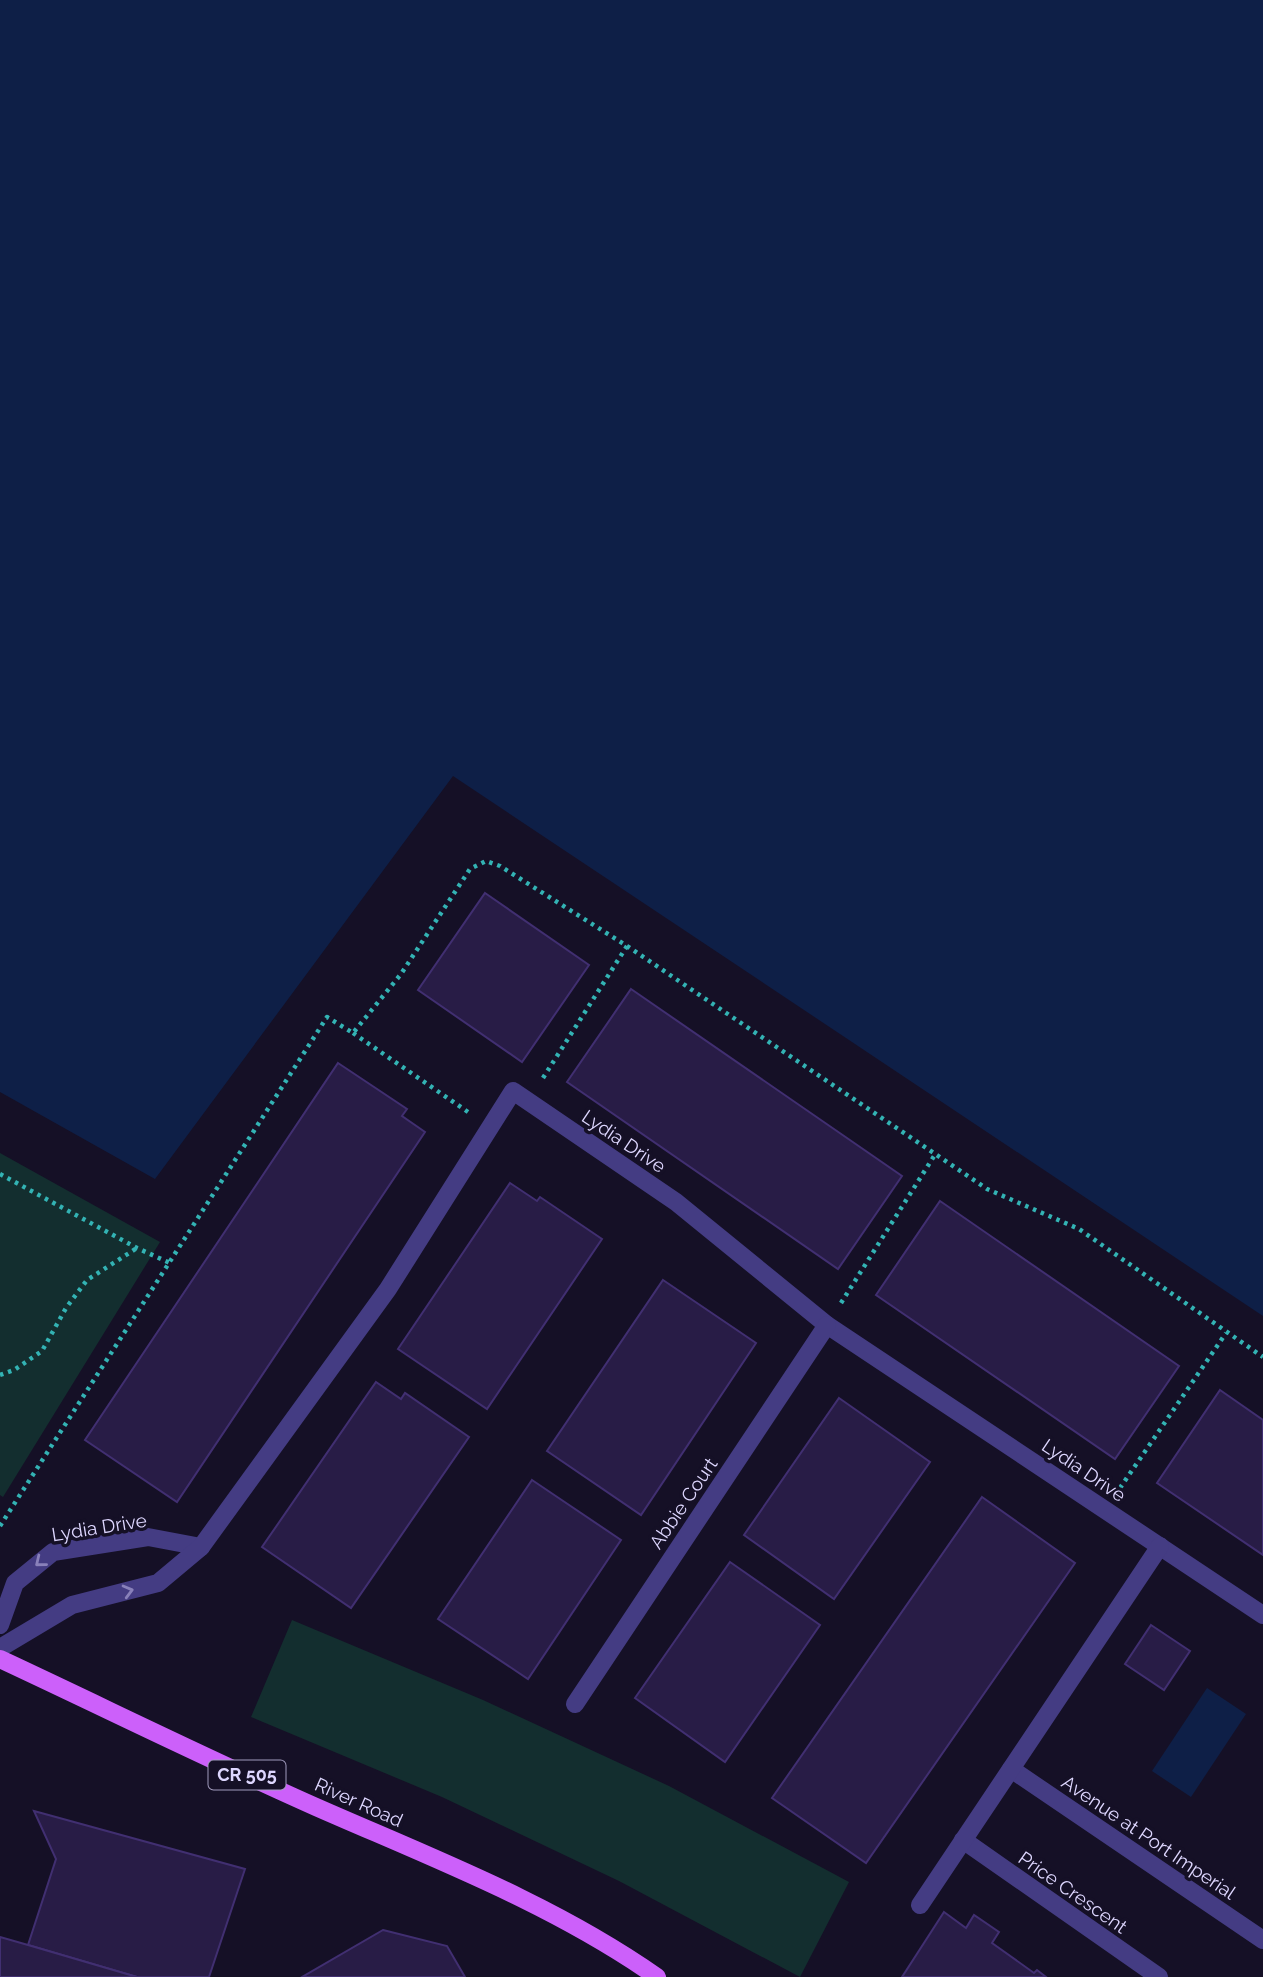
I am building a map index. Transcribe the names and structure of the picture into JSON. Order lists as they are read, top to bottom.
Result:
{
  "streets": {
    "main road": ["CR 505", "River Road"],
    "street": [
      "Lydia Drive",
      "Abbie Court",
      "Avenue at Port Imperial",
      "Price Crescent"
    ]
  },
  "crossings": [
    ["Lydia Drive", "Abbie Court"]
  ]
}
